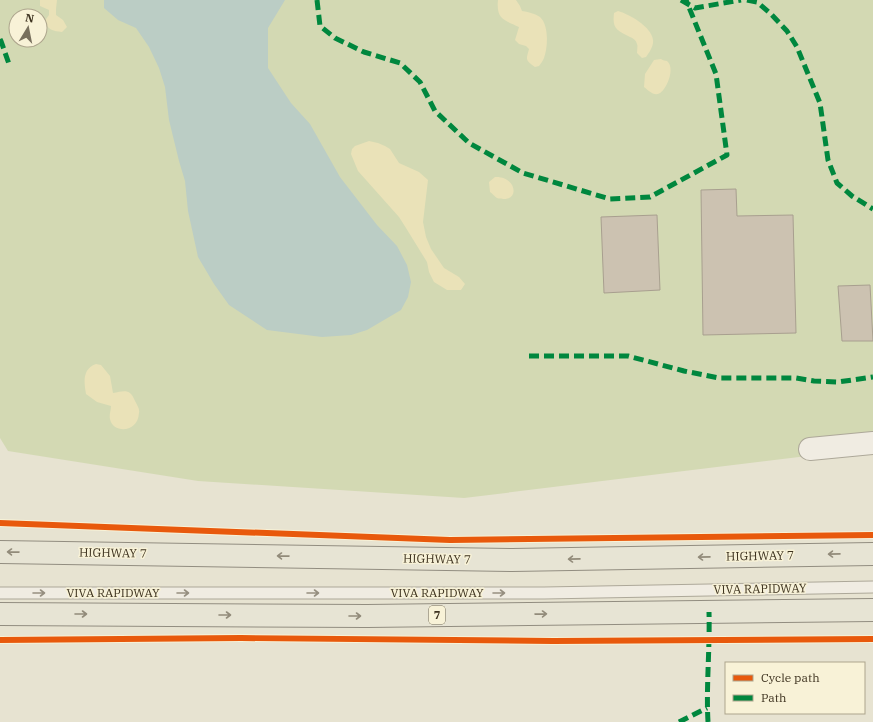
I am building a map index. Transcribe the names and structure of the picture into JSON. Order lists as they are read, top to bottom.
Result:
{
  "streets": {
    "main road": ["HIGHWAY 7", "7"],
    "lane": ["VIVA RAPIDWAY"]
  },
  "one_way": ["VIVA RAPIDWAY"],
  "legend": ["Cycle path", "Path"],
  "north": "top"
}
